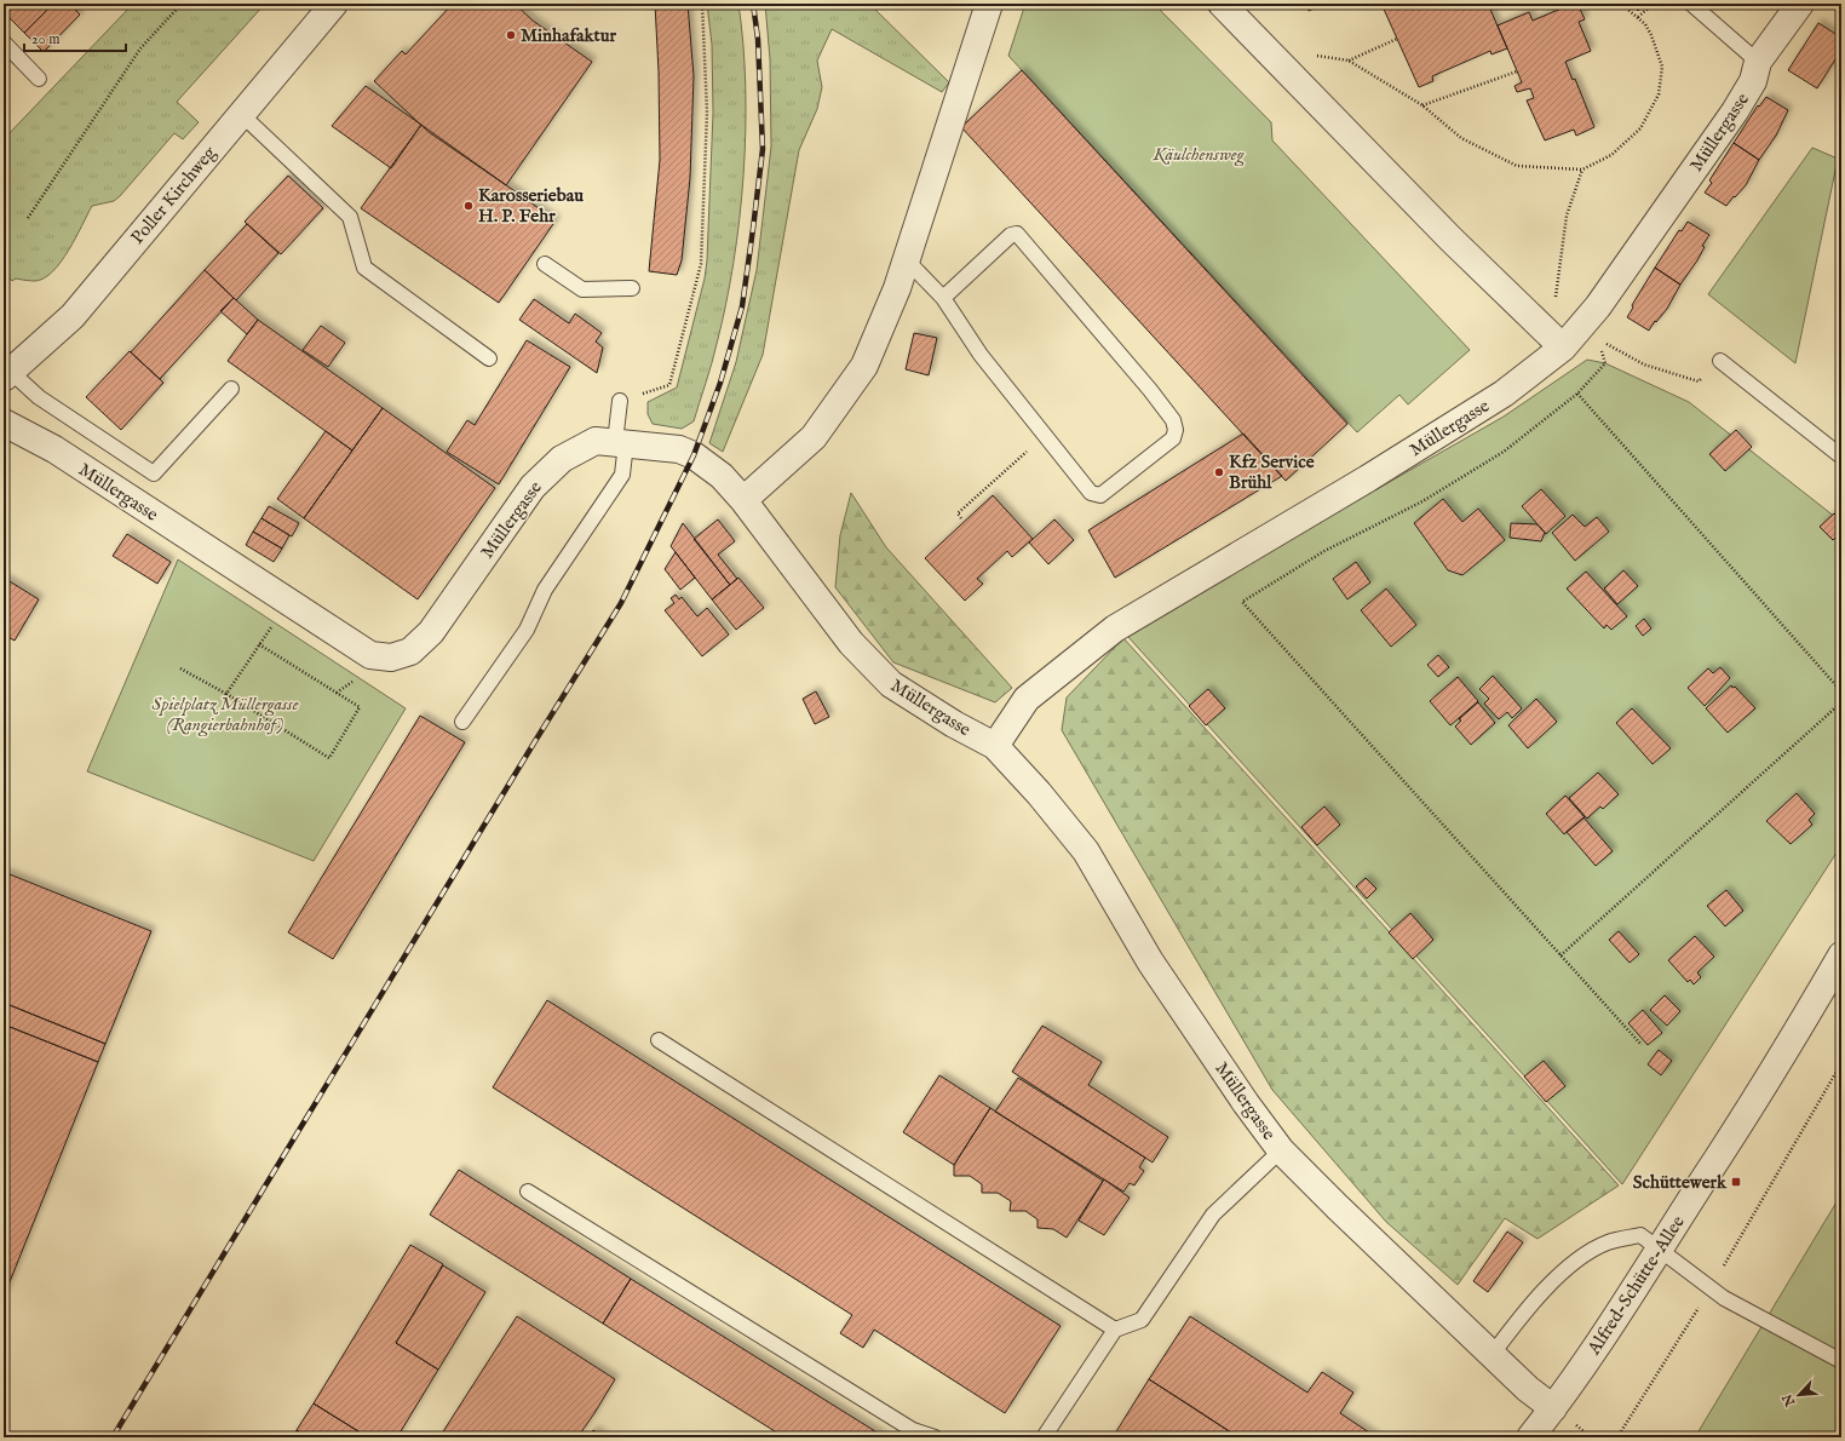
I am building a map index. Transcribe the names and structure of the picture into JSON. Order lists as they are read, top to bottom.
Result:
{
  "streets": {
    "street": ["Müllergasse", "Poller Kirchweg", "Alfred-Schütte-Allee"]
  },
  "crossings": [
    ["Müllergasse", "Alfred-Schütte-Allee"]
  ],
  "parks": ["Käulchensweg", "Spielplatz Müllergasse (Rangierbahnhof)"],
  "places": {
    "other": ["Minhafaktur", "Karosseriebau H. P. Fehr", "Kfz Service Brühl"],
    "transit": ["Schüttewerk"]
  },
  "scale_bar": "20 m",
  "north": "bottom left"
}
